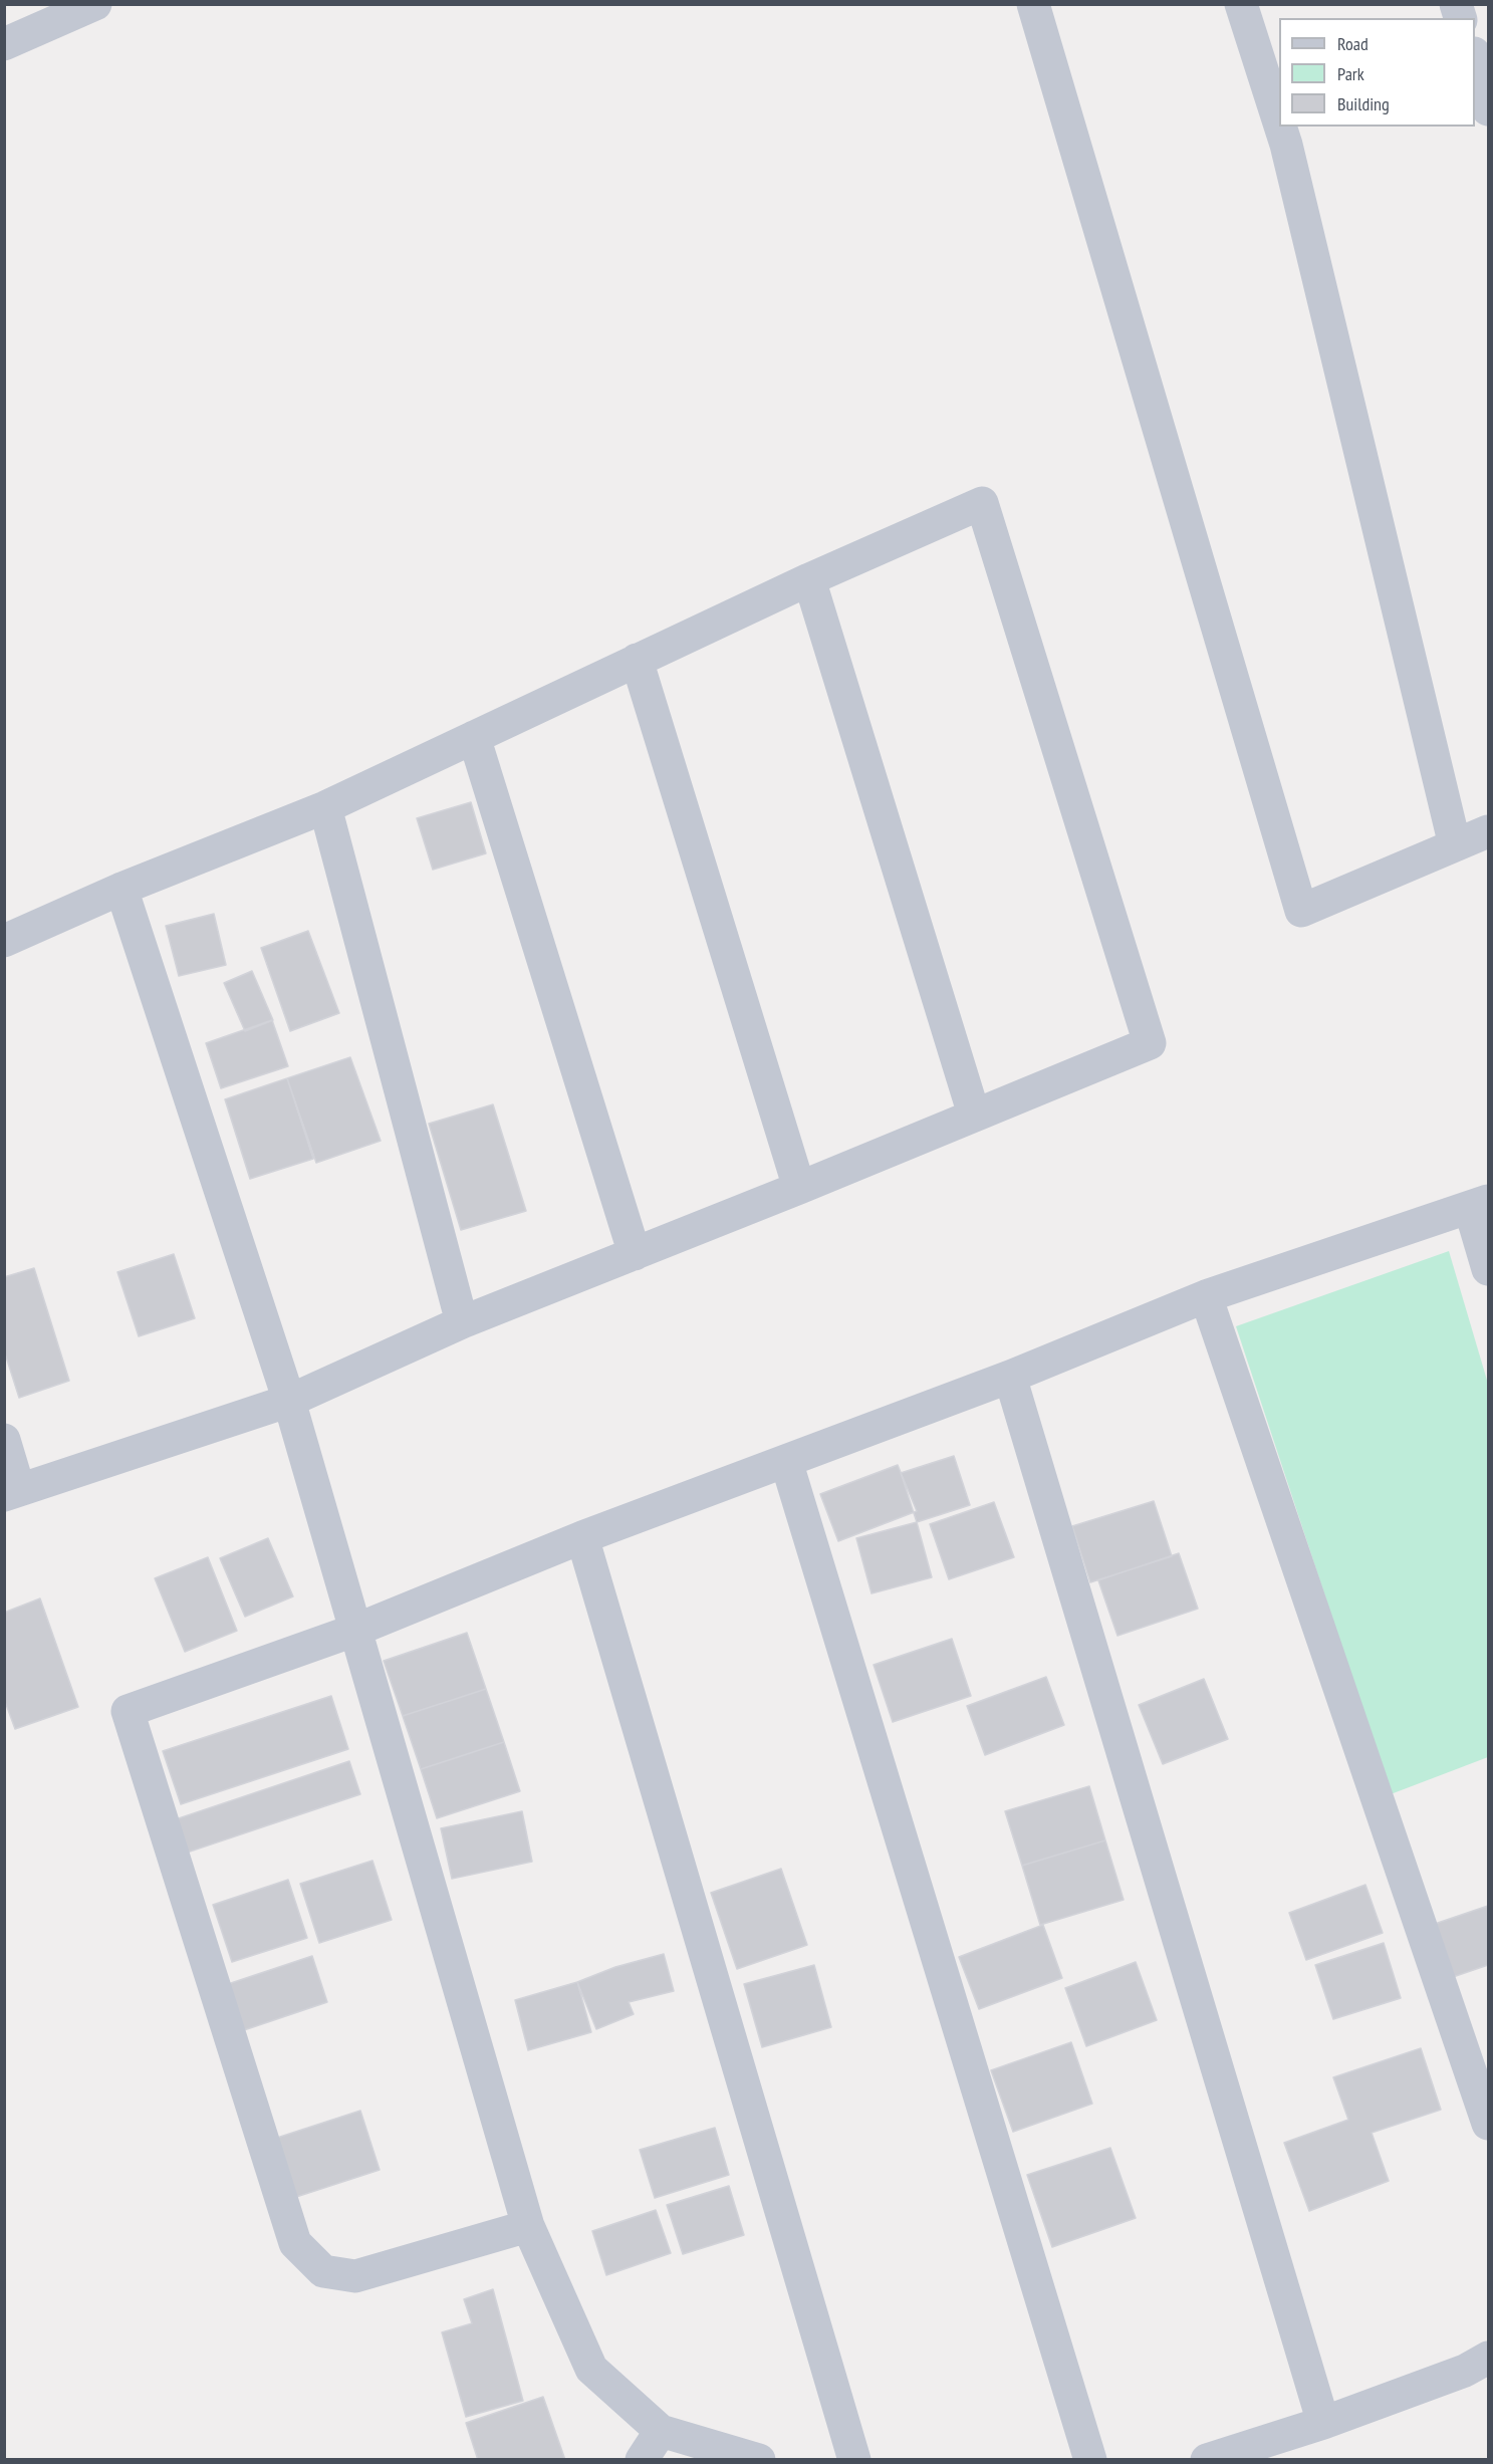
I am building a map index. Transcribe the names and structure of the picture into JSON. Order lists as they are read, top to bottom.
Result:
{
  "legend": ["Road", "Park", "Building"]
}
